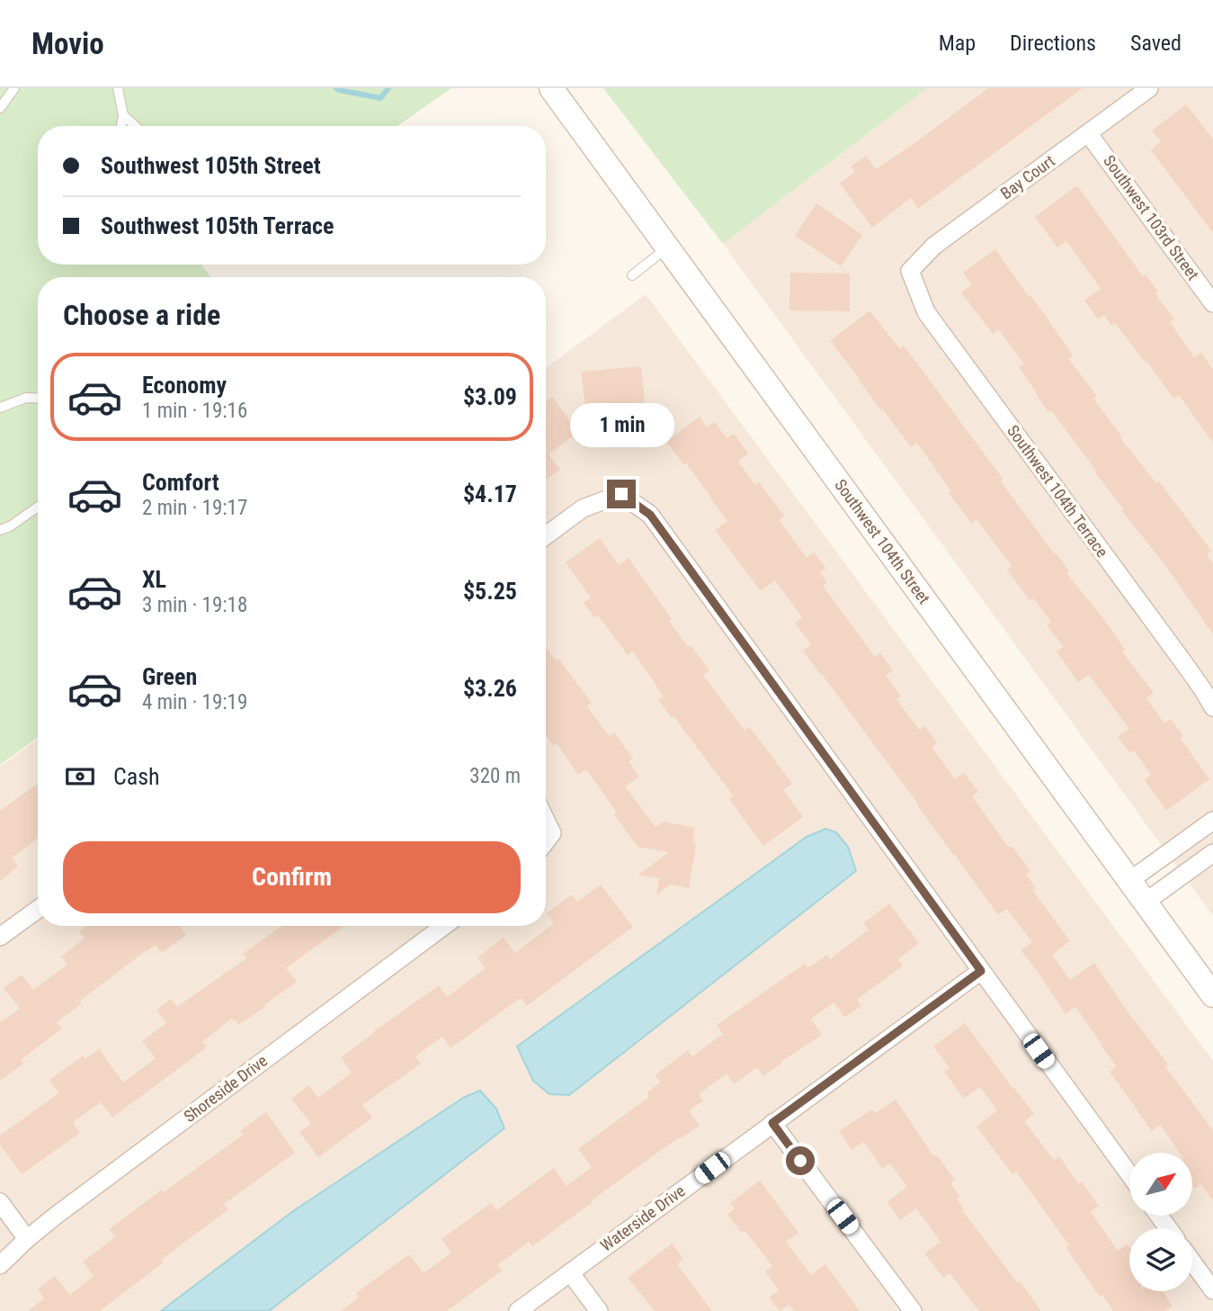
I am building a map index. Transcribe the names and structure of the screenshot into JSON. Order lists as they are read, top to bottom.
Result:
{
  "streets": {
    "main road": ["Southwest 104th Street"],
    "street": [
      "Bay Court",
      "Southwest 103rd Street",
      "Southwest 104th Terrace",
      "Shoreside Drive",
      "Waterside Drive"
    ]
  },
  "crossings": [
    ["Bay Court", "Southwest 103rd Street"],
    ["Bay Court", "Southwest 104th Terrace"]
  ],
  "north": "top right",
  "page": {
    "header": "Movio",
    "nav": ["Map", "Directions", "Saved"],
    "banner": ["Southwest 105th Street", "Southwest 105th Terrace"],
    "heading": "Choose a ride",
    "list": [
      {
        "name": "Economy",
        "note": "1 min · 19:16",
        "value": "$3.09"
      },
      {
        "name": "Comfort",
        "note": "2 min · 19:17",
        "value": "$4.17"
      },
      {
        "name": "XL",
        "note": "3 min · 19:18",
        "value": "$5.25"
      },
      {
        "name": "Green",
        "note": "4 min · 19:19",
        "value": "$3.26"
      }
    ],
    "bubble": "1 min",
    "pay": ["Cash", "320 m"],
    "buttons": "Confirm"
  }
}
